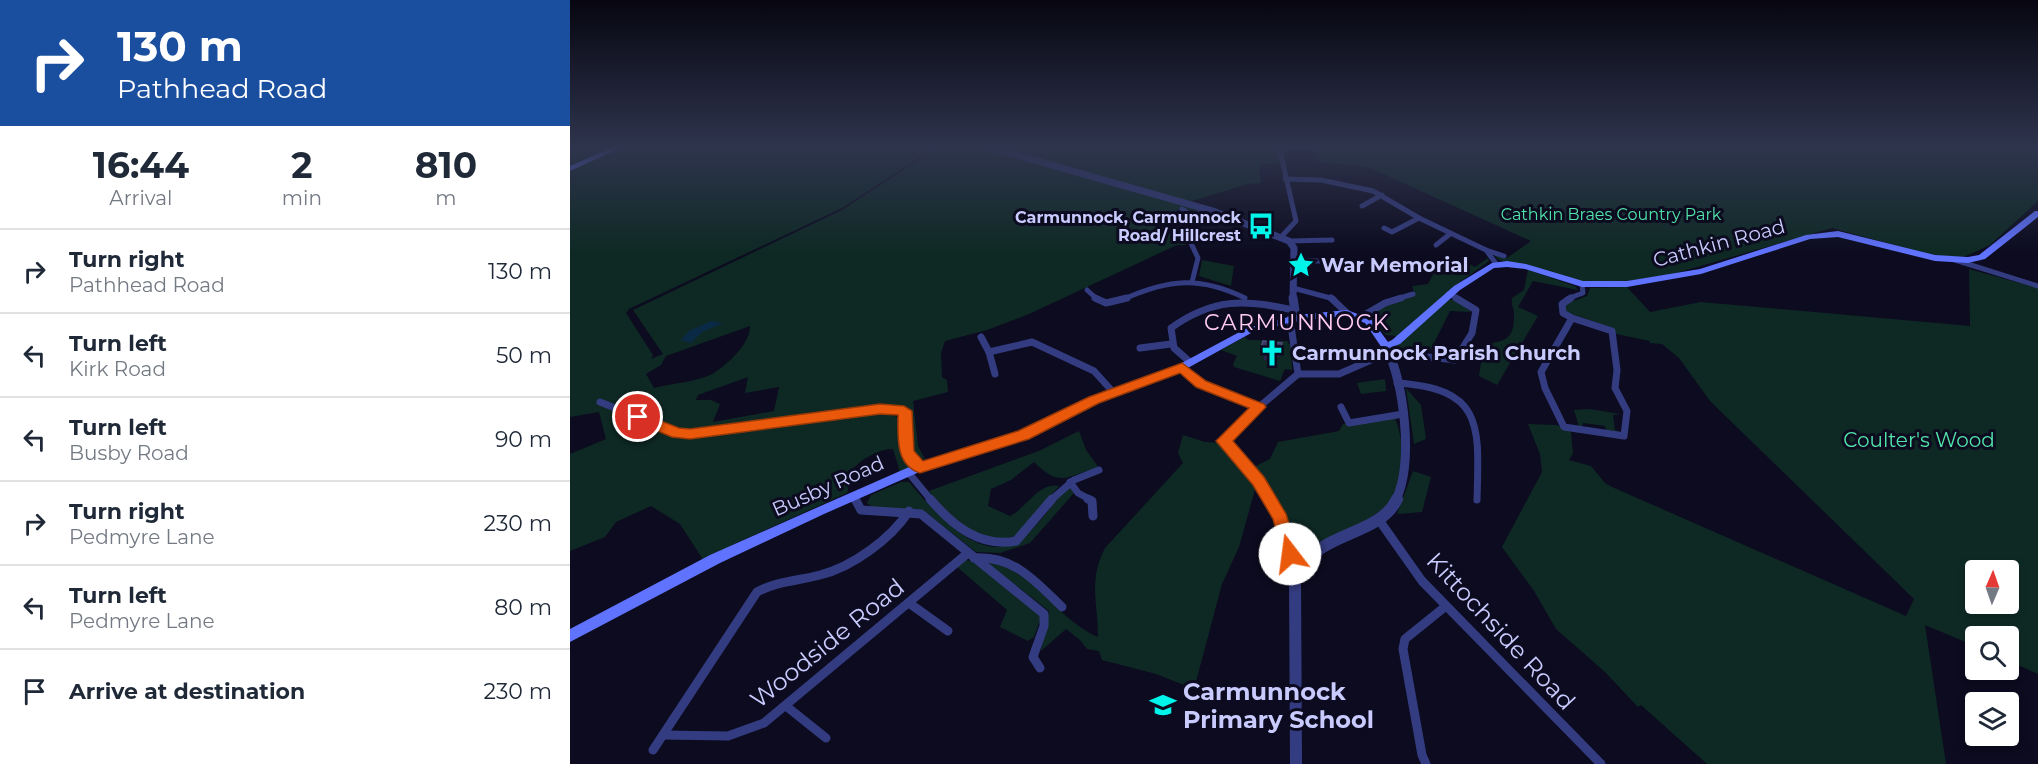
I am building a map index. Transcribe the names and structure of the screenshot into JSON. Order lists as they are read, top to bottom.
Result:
{
  "streets": {
    "main road": ["Cathkin Road", "Busby Road"],
    "street": ["Kittochside Road", "Woodside Road"]
  },
  "districts": ["CARMUNNOCK"],
  "parks": ["Cathkin Braes Country Park", "Coulter's Wood"],
  "places": {
    "bus stop": ["Carmunnock, Carmunnock Road/ Hillcrest"],
    "place": ["War Memorial"],
    "church": ["Carmunnock Parish Church"],
    "school or university": ["Carmunnock Primary School"]
  },
  "north": "top",
  "page": {
    "turn": ["130 m", "Pathhead Road"],
    "eta": [
      "16:44",
      "Arrival",
      "2",
      "min",
      "810",
      "m"
    ],
    "list": [
      {
        "name": "Turn right",
        "note": "Pathhead Road",
        "value": "130 m"
      },
      {
        "name": "Turn left",
        "note": "Kirk Road",
        "value": "50 m"
      },
      {
        "name": "Turn left",
        "note": "Busby Road",
        "value": "90 m"
      },
      {
        "name": "Turn right",
        "note": "Pedmyre Lane",
        "value": "230 m"
      },
      {
        "name": "Turn left",
        "note": "Pedmyre Lane",
        "value": "80 m"
      },
      {
        "name": "Arrive at destination",
        "value": "230 m"
      }
    ]
  }
}
